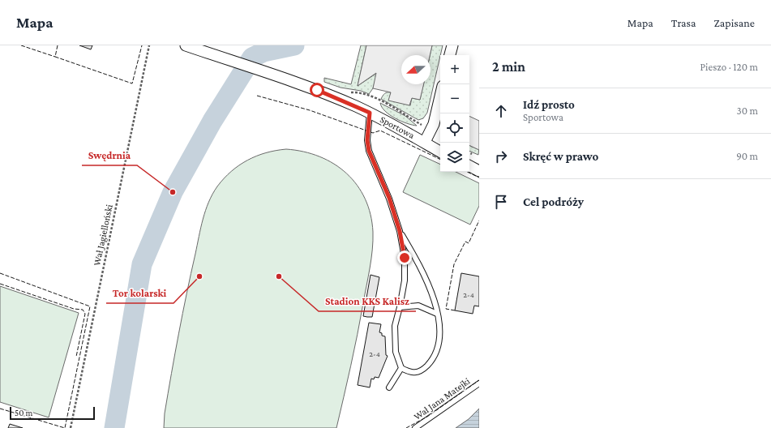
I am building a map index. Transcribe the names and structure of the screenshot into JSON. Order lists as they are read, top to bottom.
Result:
{
  "streets": {
    "street": ["Sportowa"],
    "lane": ["Wał Jana Matejki"],
    "path": ["Wał Jagielloński"]
  },
  "places": ["Swędrnia", "Tor kolarski", "Stadion KKS Kalisz"],
  "house_numbers": ["2-4", "2-4"],
  "scale_bar": "50 m",
  "north": "left",
  "page": {
    "header": "Mapa",
    "nav": ["Mapa", "Trasa", "Zapisane"],
    "heading": ["2 min", "Pieszo · 120 m"],
    "map_buttons": ["+", "−"],
    "list": [
      ["Idź prosto", "Sportowa", "30 m"],
      ["Skręć w prawo", "90 m"],
      "Cel podróży"
    ],
    "scale": "50 m"
  }
}
